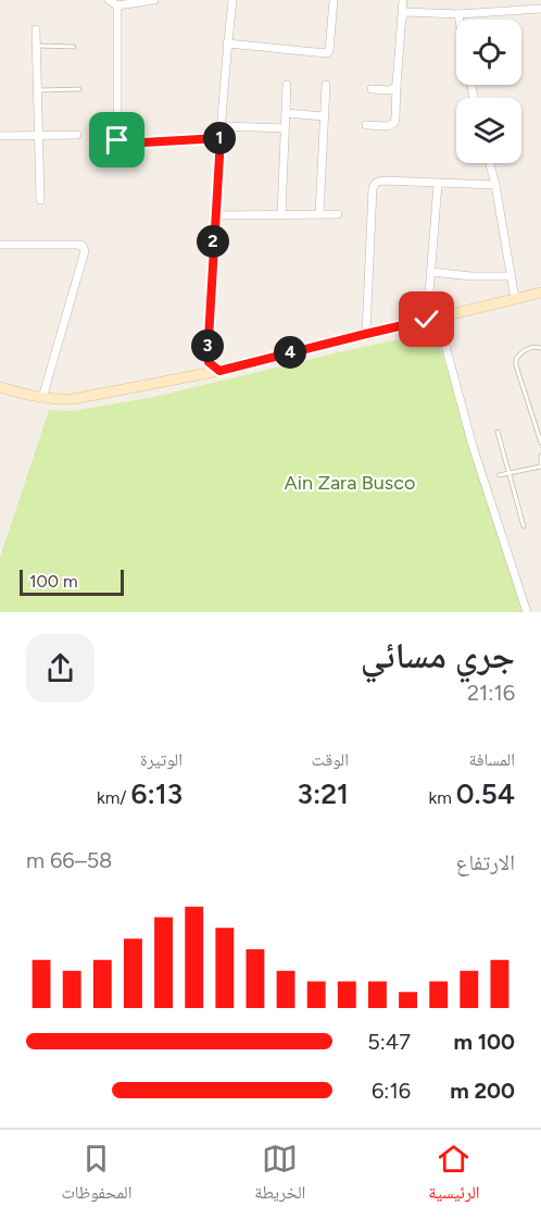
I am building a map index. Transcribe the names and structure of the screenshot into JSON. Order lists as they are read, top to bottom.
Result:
{
  "parks": ["Ain Zara Busco"],
  "scale_bar": "100 m",
  "page": {
    "pins": [
      "1",
      "2",
      "3",
      "4"
    ],
    "scale": "100 m",
    "heading": ["جري مسائي", "21:16"],
    "stats": [
      ["المسافة", "0.54 km"],
      ["الوقت", "3:21"],
      ["الوتيرة", "6:13 /km"]
    ],
    "chart": ["الارتفاع", "58–66 m"],
    "list": [
      {
        "name": "100 m",
        "note": "5:47"
      },
      {
        "name": "200 m",
        "note": "6:16"
      }
    ],
    "tabs": ["الرئيسية", "الخريطة", "المحفوظات"]
  }
}
